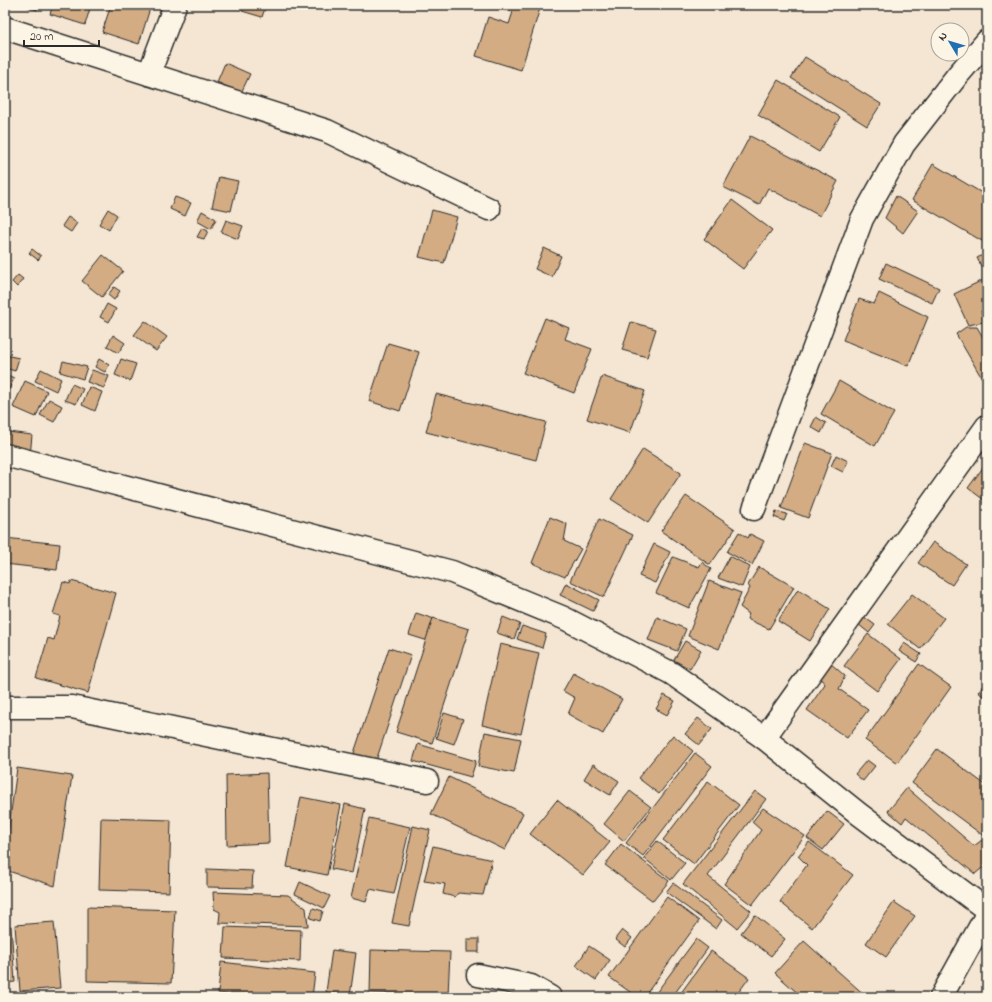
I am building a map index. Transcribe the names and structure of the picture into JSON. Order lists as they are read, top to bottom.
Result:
{
  "scale_bar": "20 m",
  "north": "top left"
}
